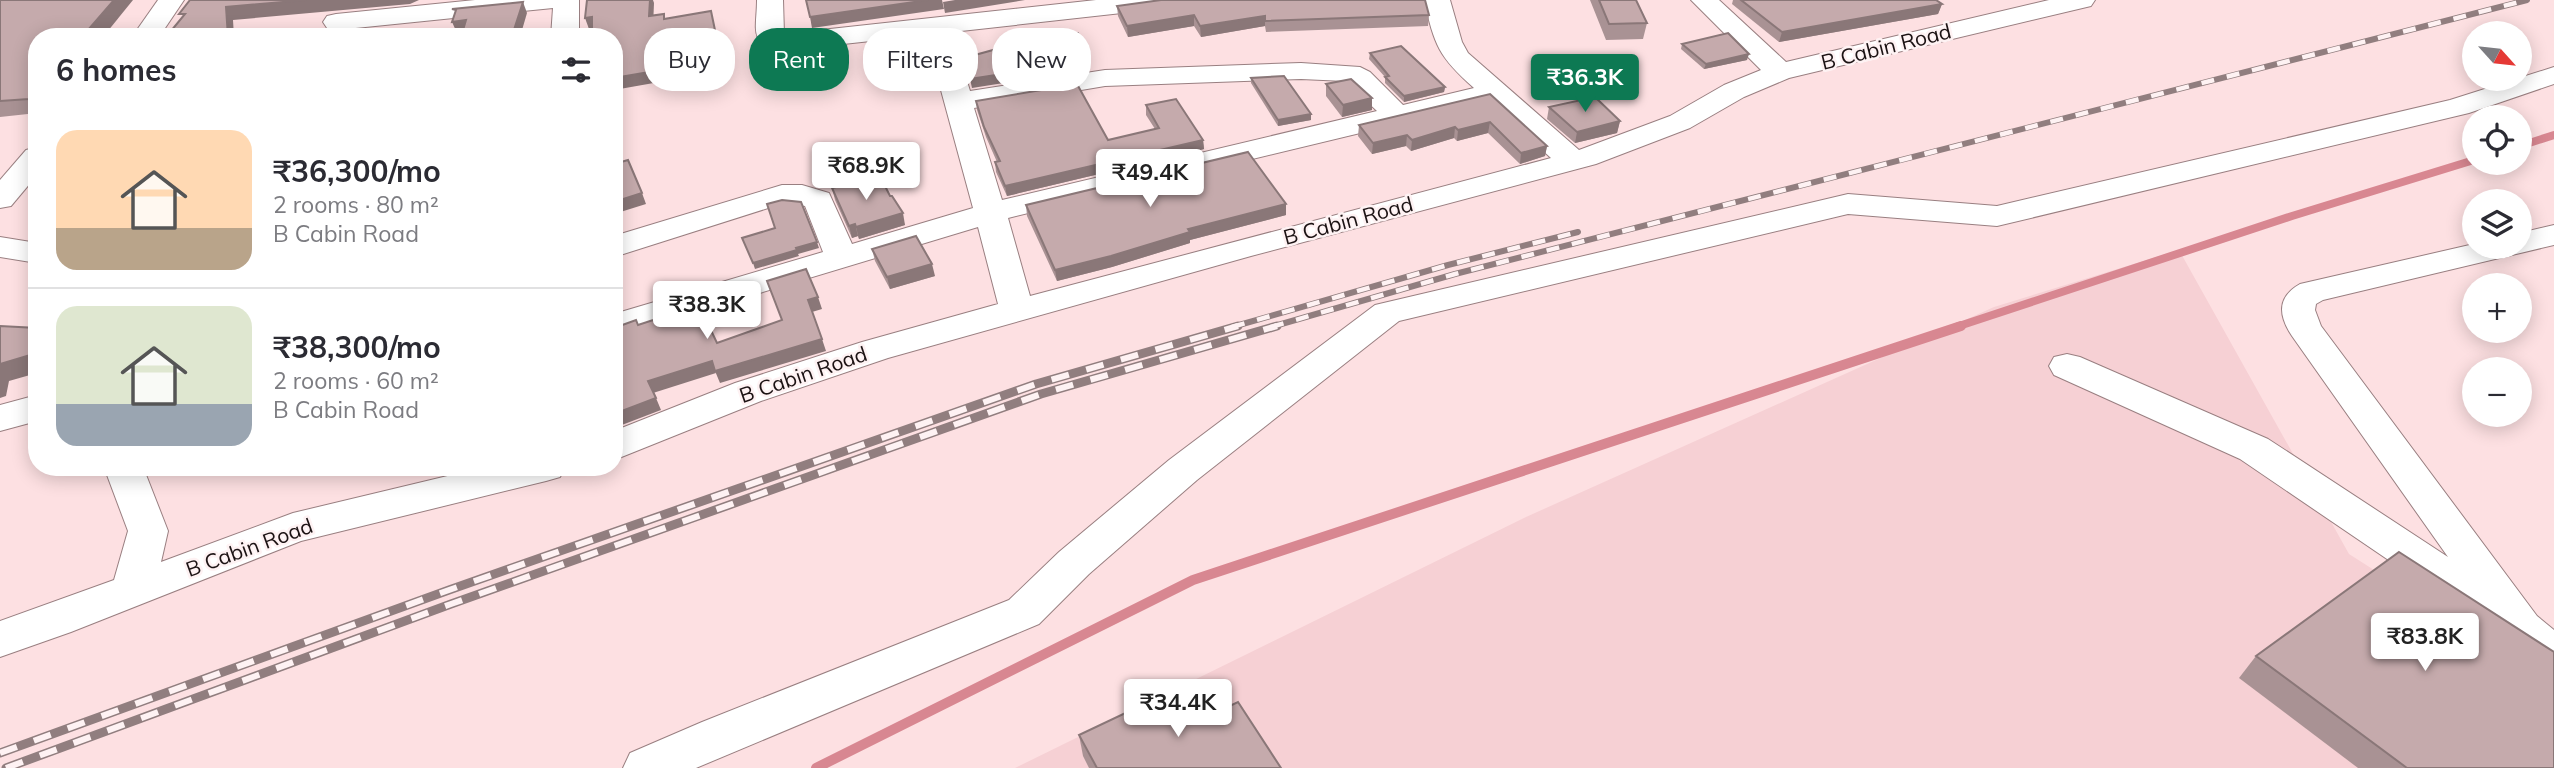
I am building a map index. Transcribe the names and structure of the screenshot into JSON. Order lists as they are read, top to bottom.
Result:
{
  "streets": {
    "street": ["B Cabin Road"]
  },
  "north": "bottom right",
  "page": {
    "map_buttons": ["+", "−"],
    "chip": [
      "Buy",
      "Rent",
      "Filters",
      "New"
    ],
    "heading": "6 homes",
    "price": [
      "₹36.3K",
      "₹68.9K",
      "₹49.4K",
      "₹38.3K",
      "₹83.8K",
      "₹34.4K"
    ],
    "list": [
      {
        "name": "₹36,300/mo",
        "note": "2 rooms · 80 m² · B Cabin Road"
      },
      {
        "name": "₹38,300/mo",
        "note": "2 rooms · 60 m² · B Cabin Road"
      }
    ]
  }
}
